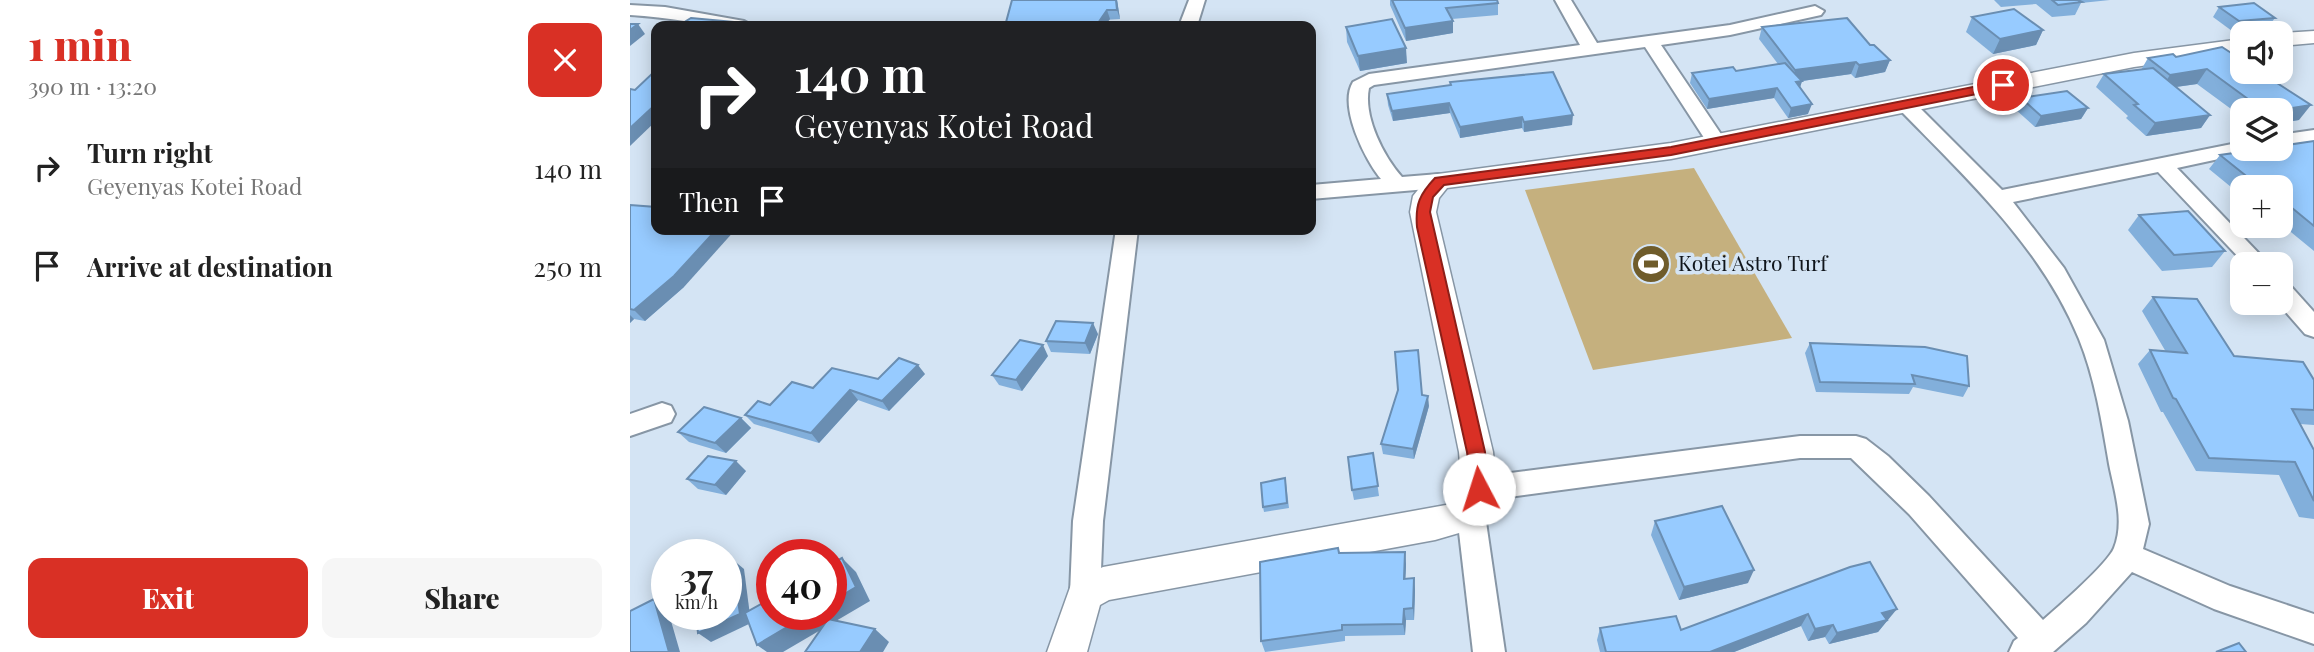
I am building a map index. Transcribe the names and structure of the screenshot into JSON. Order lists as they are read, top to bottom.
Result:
{
  "places": {
    "sports": ["Kotei Astro Turf"]
  },
  "page": {
    "heading": ["1 min", "390 m · 13:20"],
    "map_buttons": ["+", "−"],
    "turn": ["140 m", "Geyenyas Kotei Road"],
    "list": [
      {
        "name": "Turn right",
        "note": "Geyenyas Kotei Road",
        "value": "140 m"
      },
      {
        "name": "Arrive at destination",
        "value": "250 m"
      }
    ],
    "then": "Then",
    "speed": "37 km/h",
    "limit": "40",
    "buttons": ["Exit", "Share"]
  }
}
